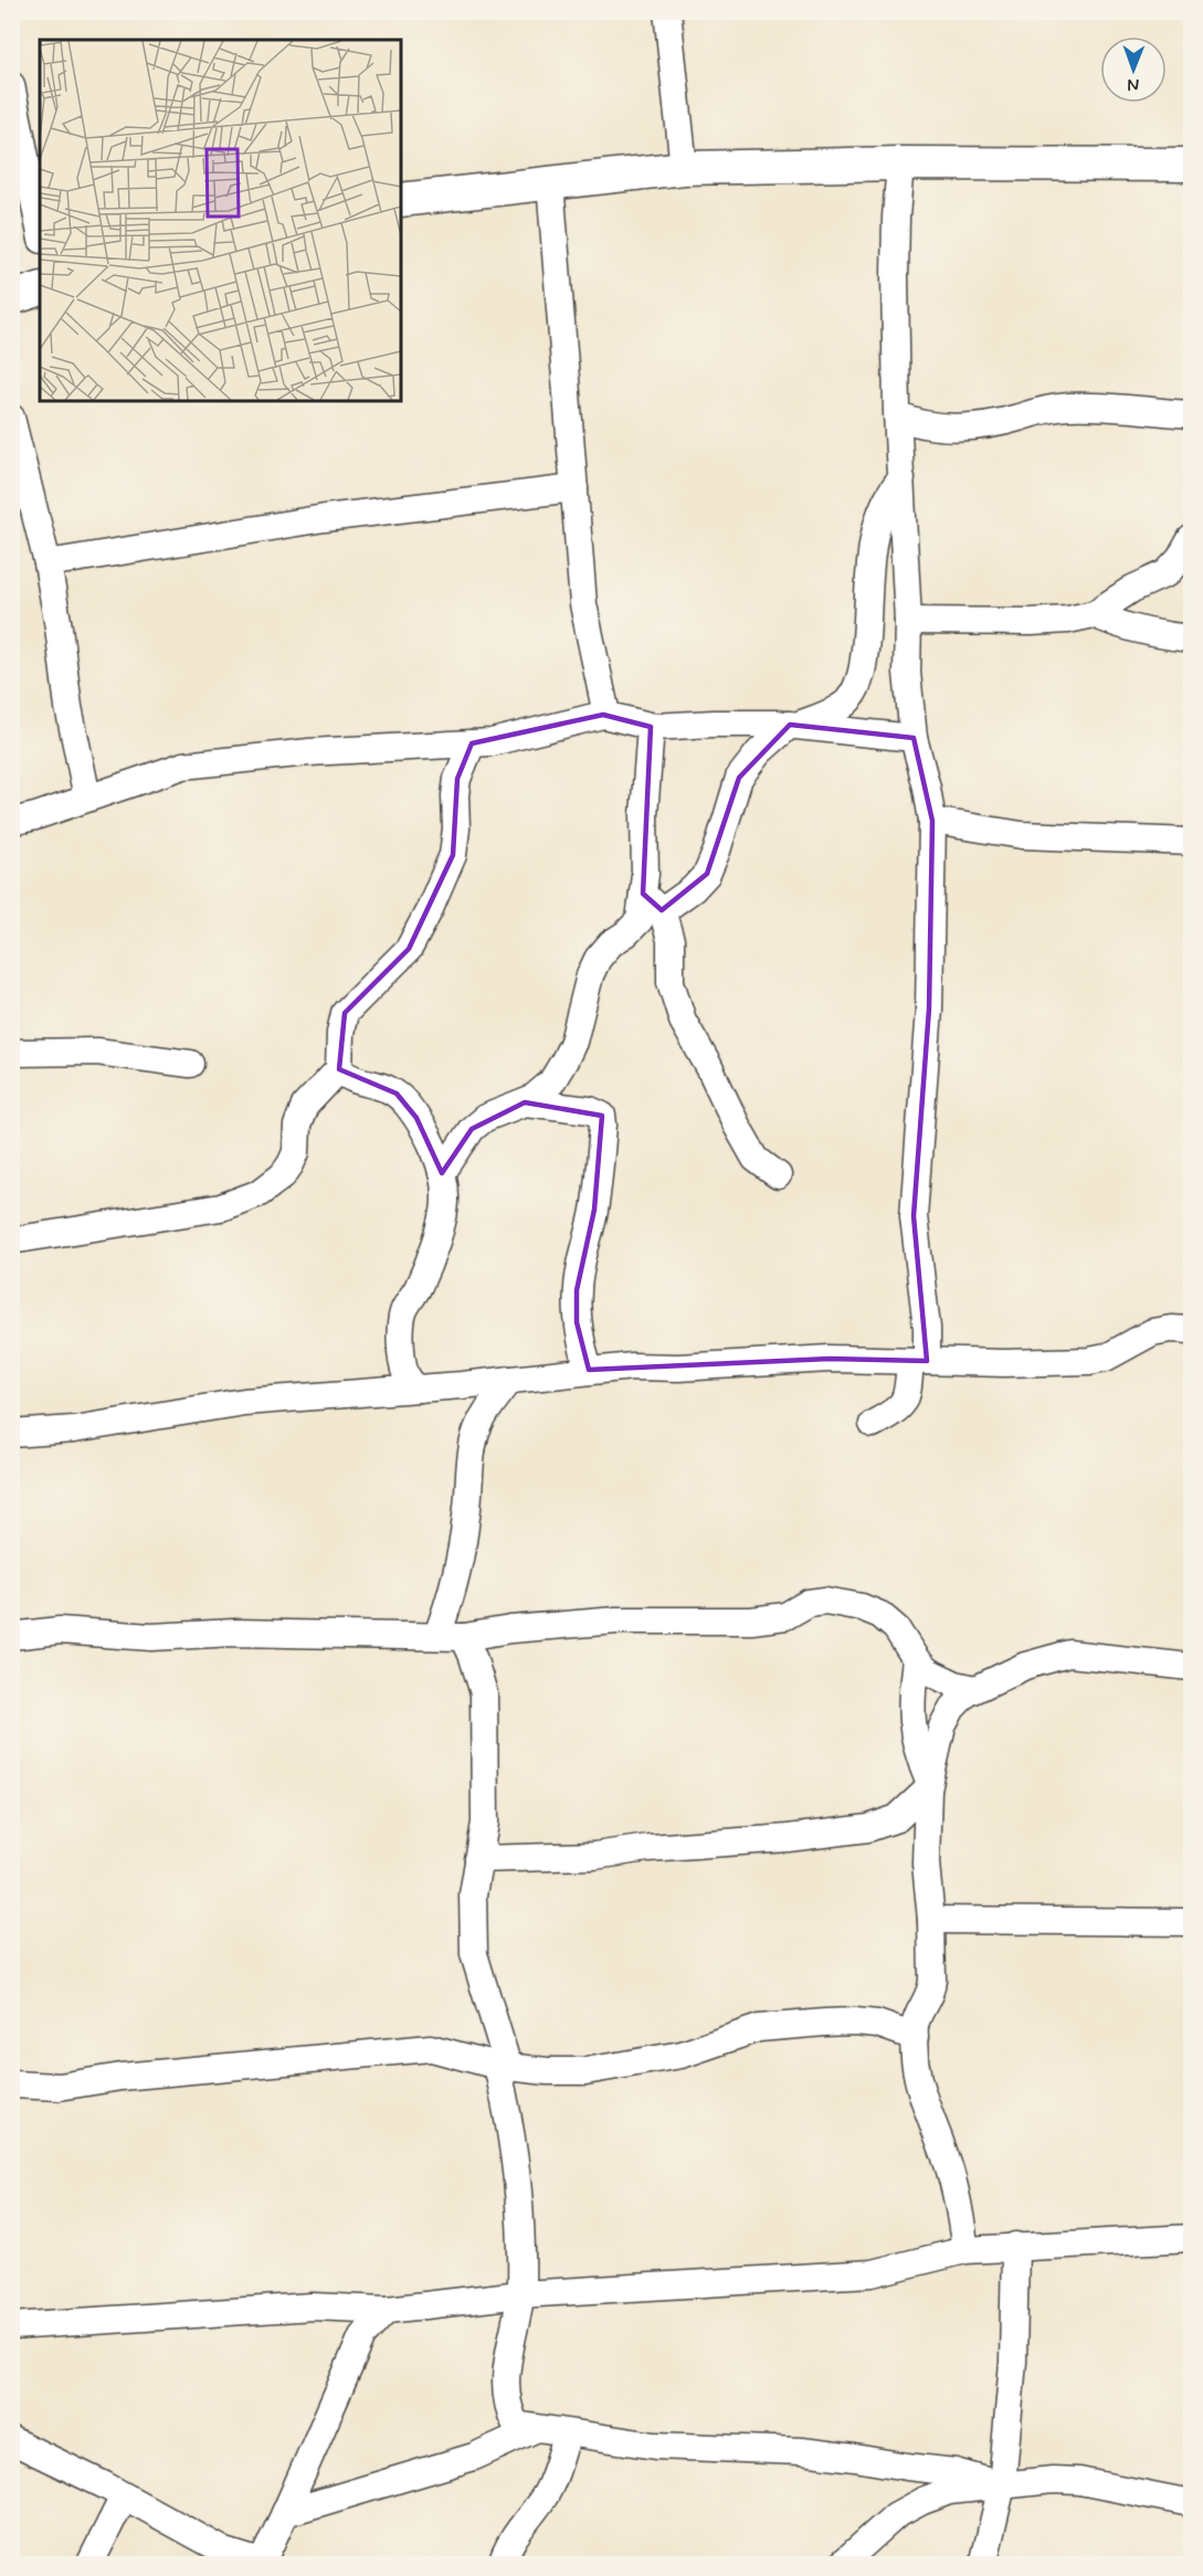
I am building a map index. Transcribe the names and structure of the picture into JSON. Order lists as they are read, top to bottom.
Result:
{
  "north": "bottom"
}
